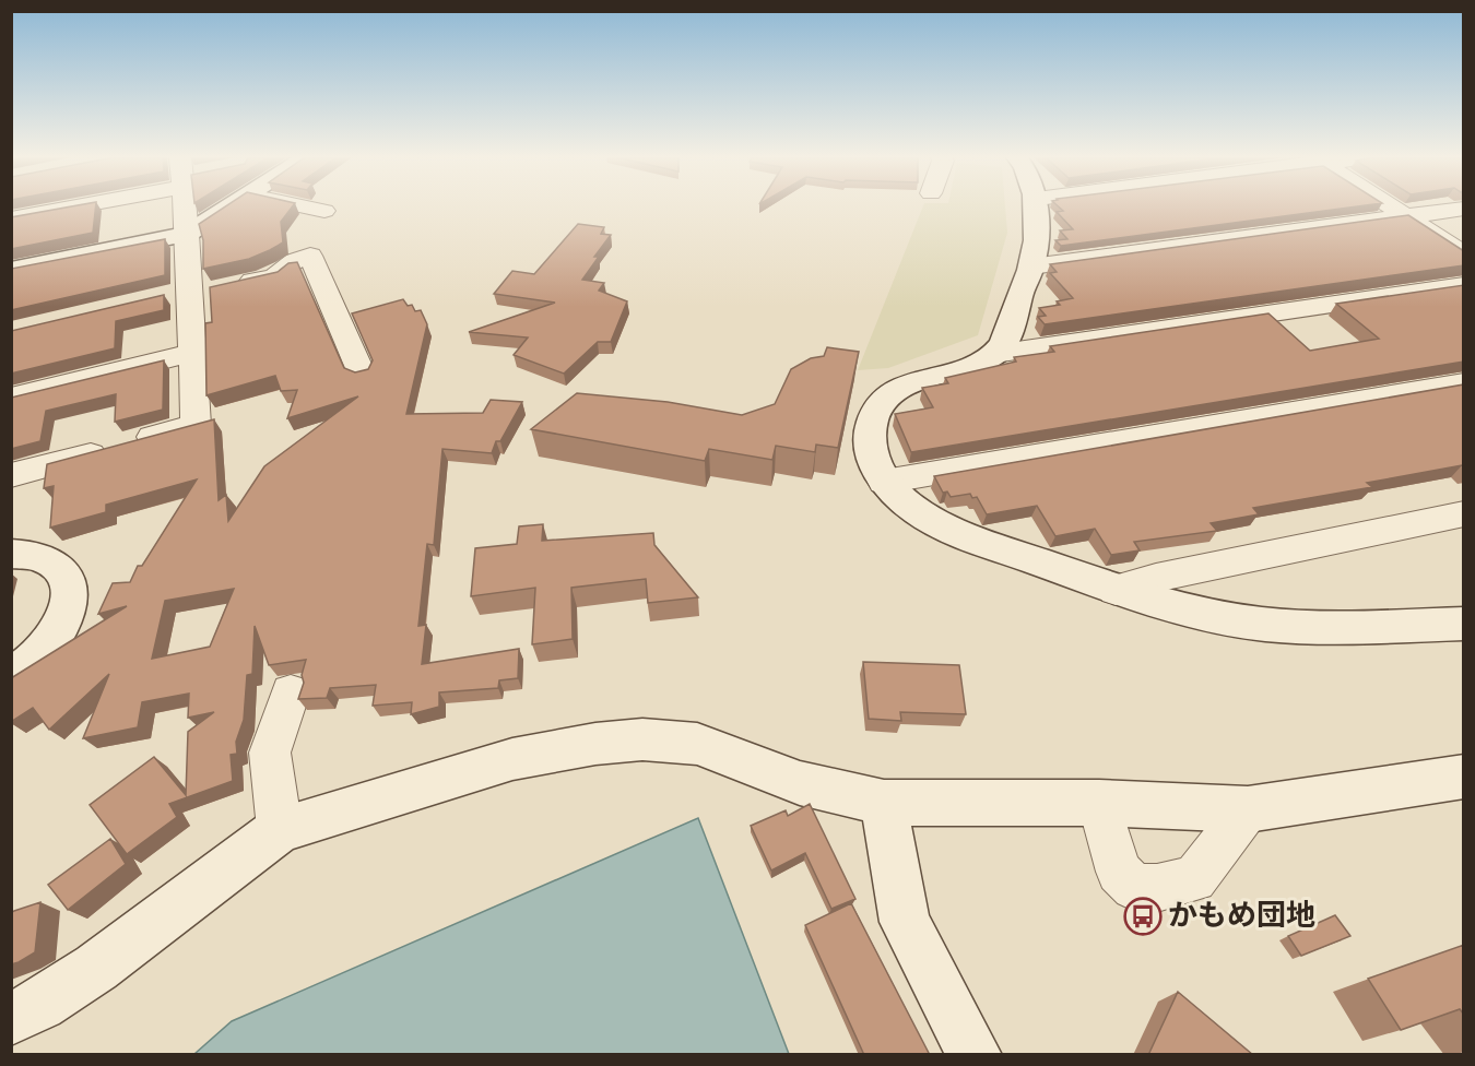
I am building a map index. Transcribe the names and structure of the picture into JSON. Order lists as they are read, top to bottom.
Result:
{
  "places": {
    "bus stop": ["かもめ団地"]
  }
}
